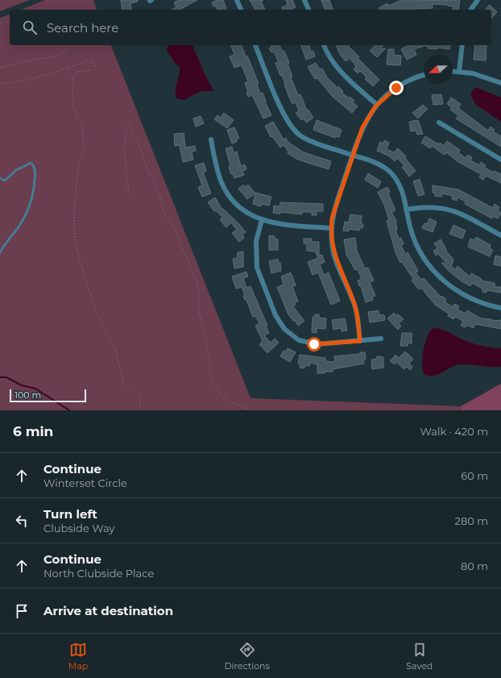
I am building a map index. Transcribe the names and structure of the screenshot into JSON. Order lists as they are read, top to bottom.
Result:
{
  "scale_bar": "100 m",
  "north": "left",
  "page": {
    "search": "Search here",
    "scale": "100 m",
    "heading": ["6 min", "Walk · 420 m"],
    "list": [
      ["Continue", "Winterset Circle", "60 m"],
      ["Turn left", "Clubside Way", "280 m"],
      ["Continue", "North Clubside Place", "80 m"],
      "Arrive at destination"
    ],
    "nav": ["Map", "Directions", "Saved"]
  }
}
